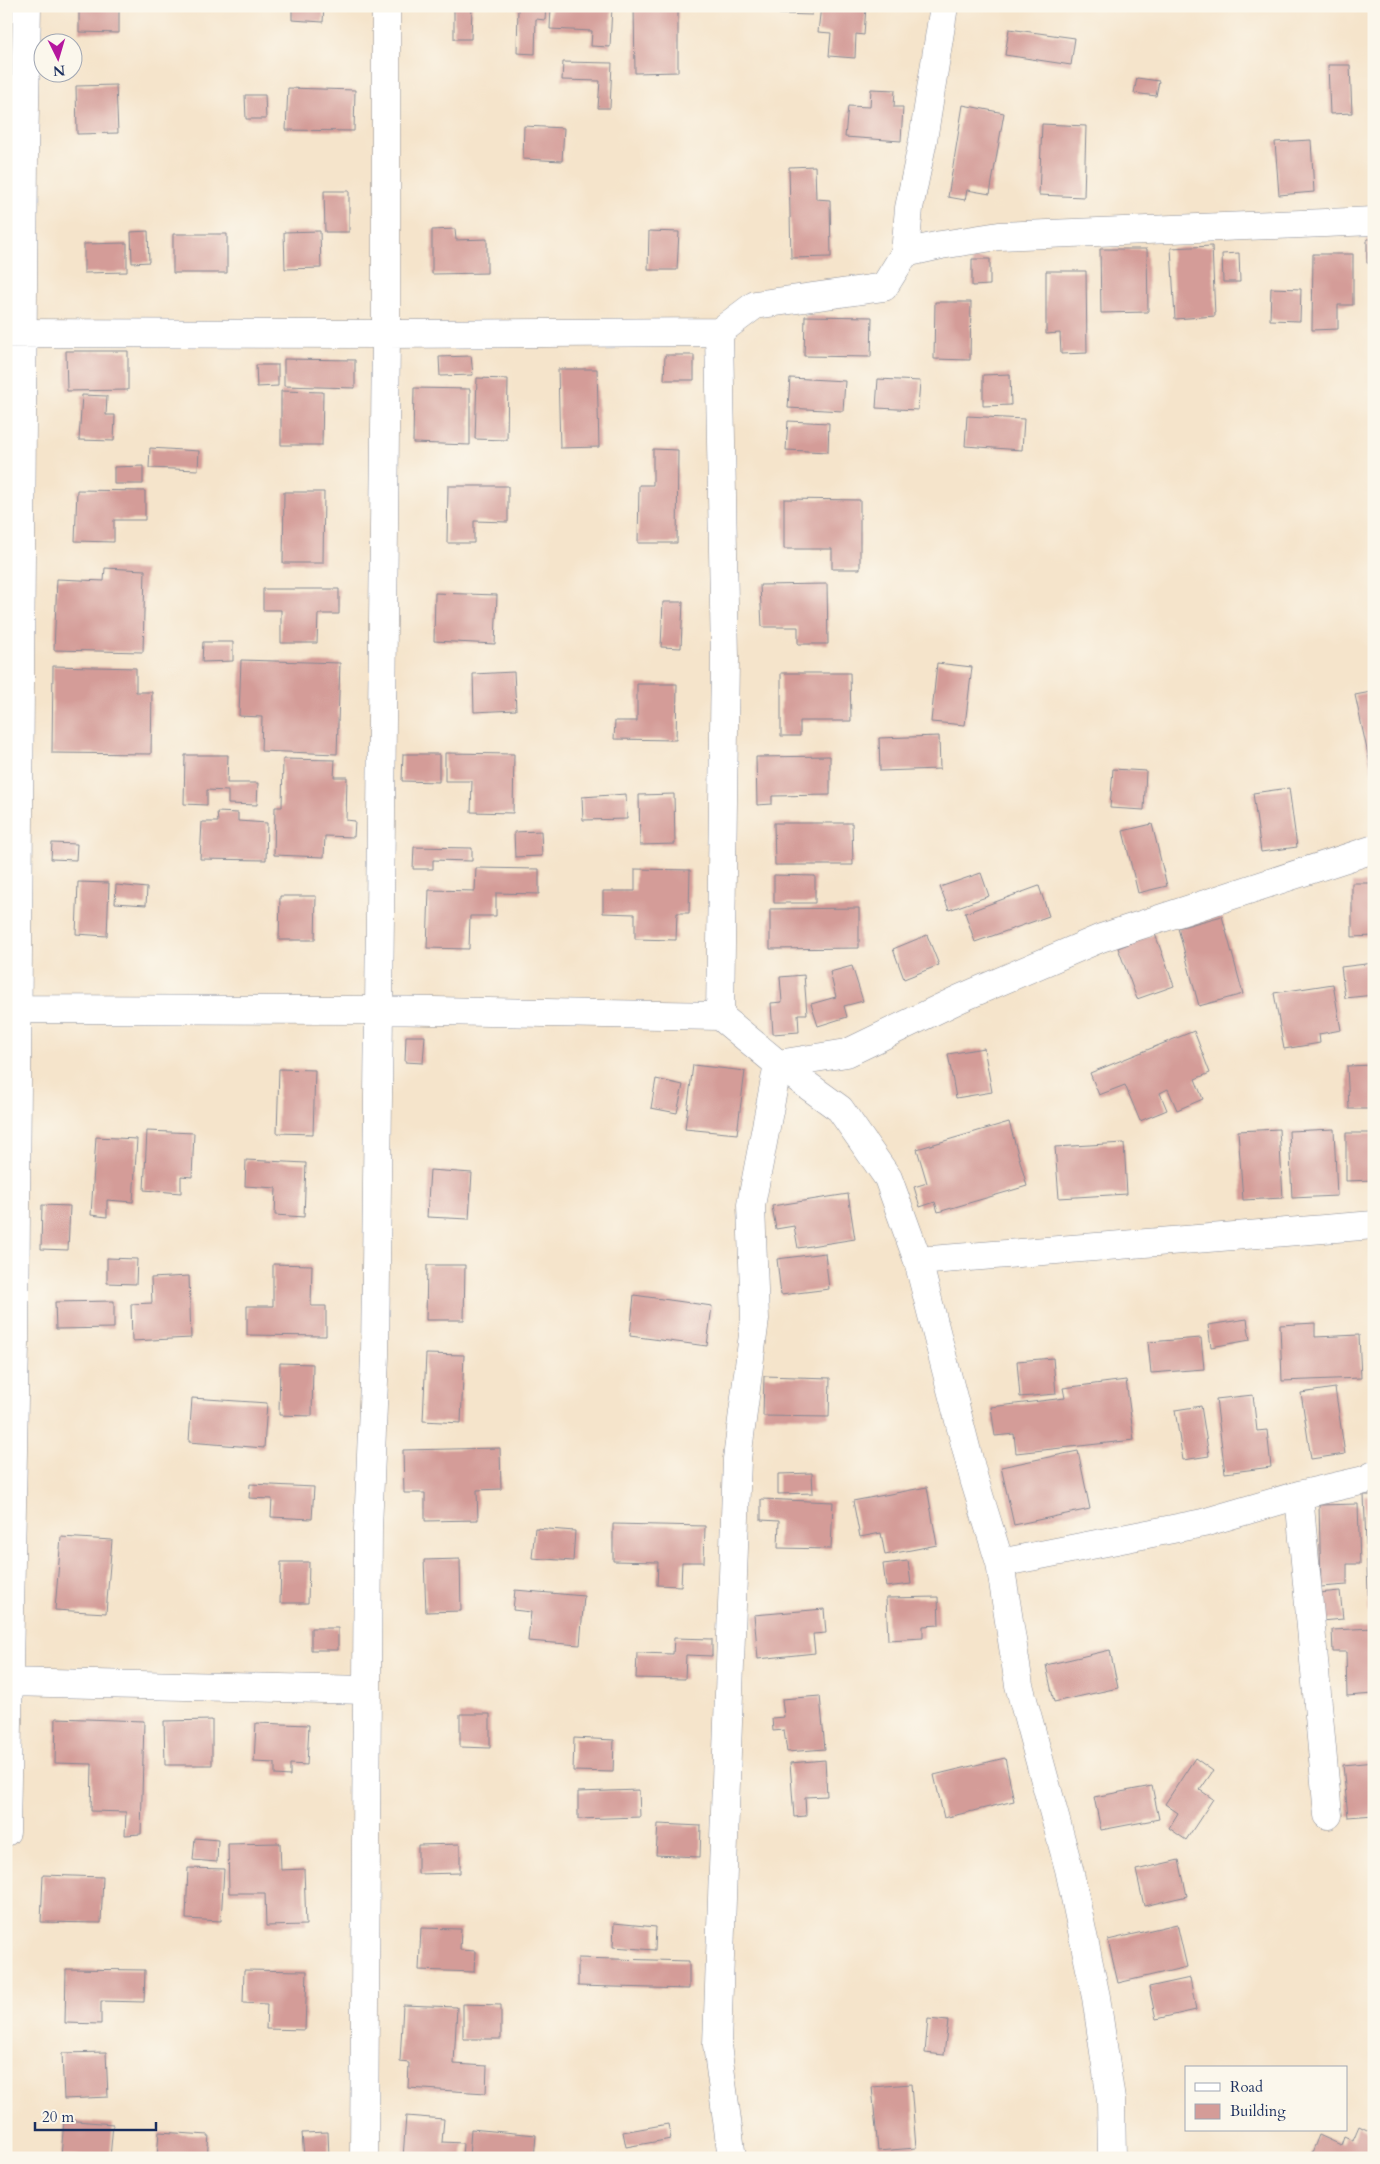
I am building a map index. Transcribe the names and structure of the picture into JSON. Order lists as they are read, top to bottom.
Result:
{
  "legend": ["Road", "Building"],
  "scale_bar": "20 m",
  "north": "bottom"
}
